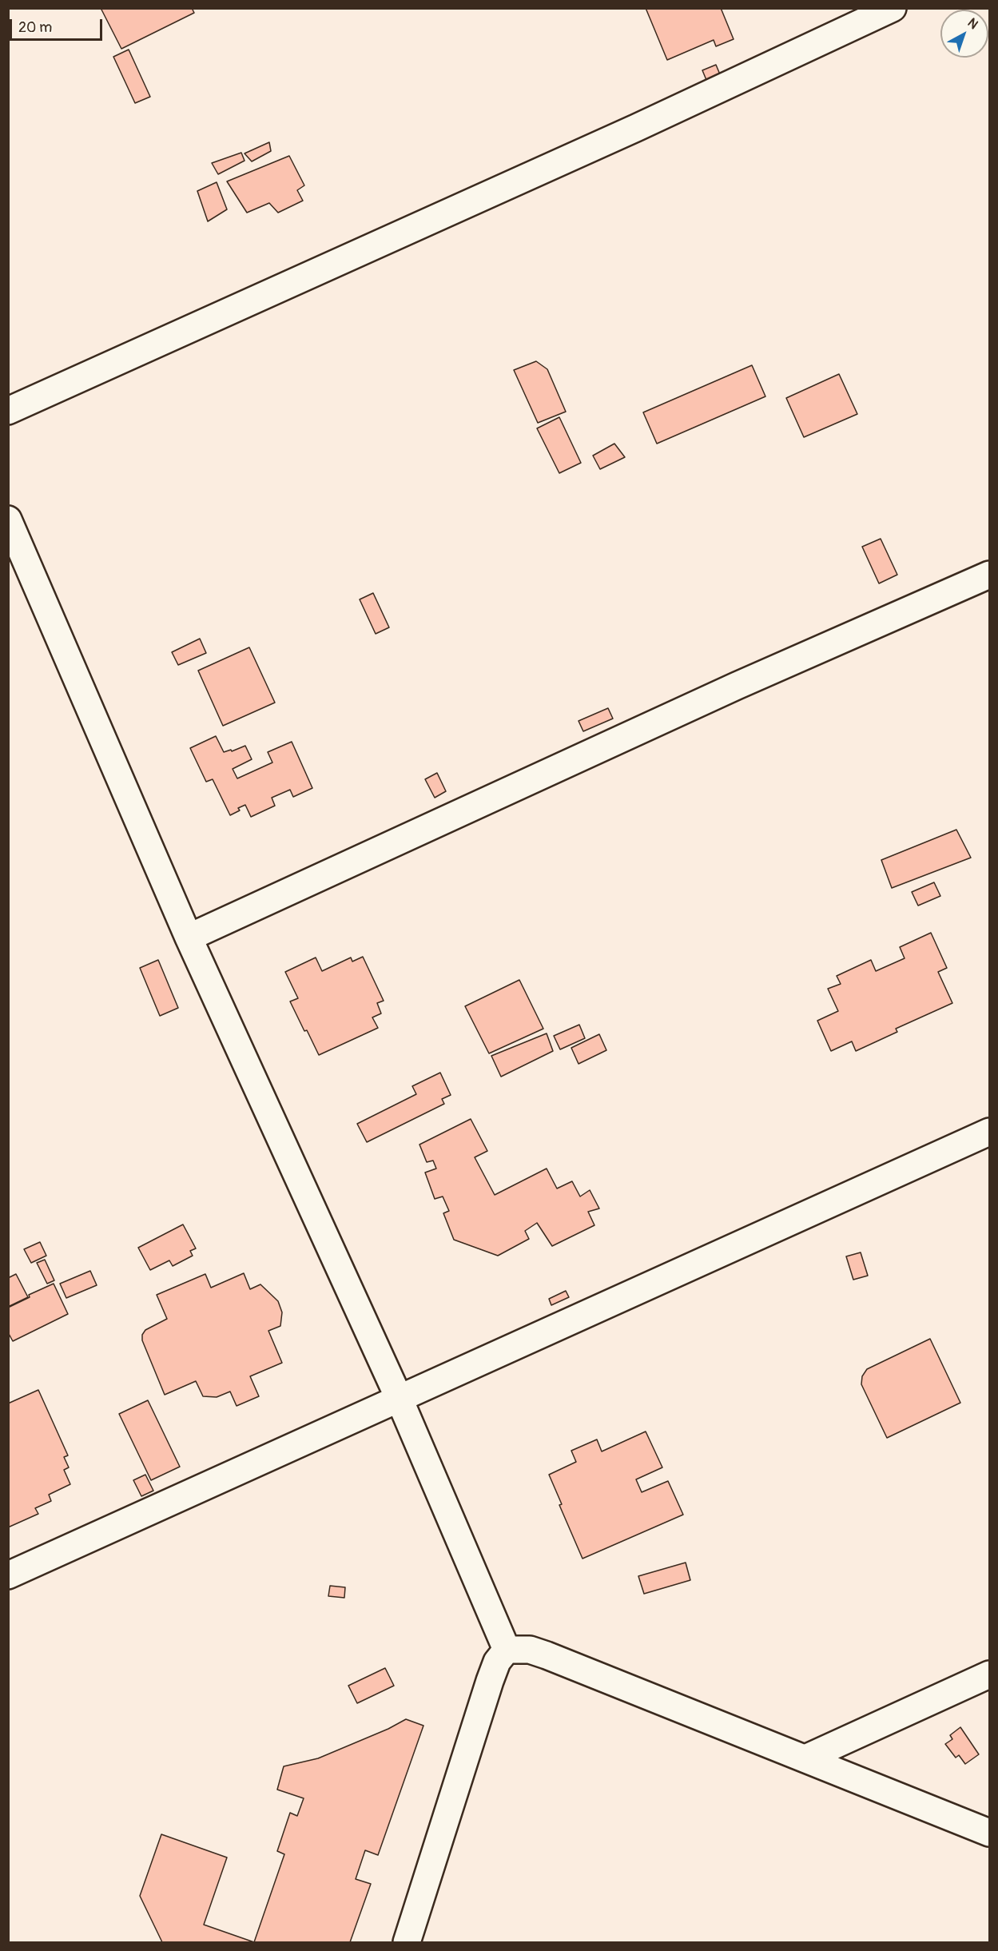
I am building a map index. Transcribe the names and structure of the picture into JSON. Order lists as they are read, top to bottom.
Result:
{
  "scale_bar": "20 m",
  "north": "top right"
}
